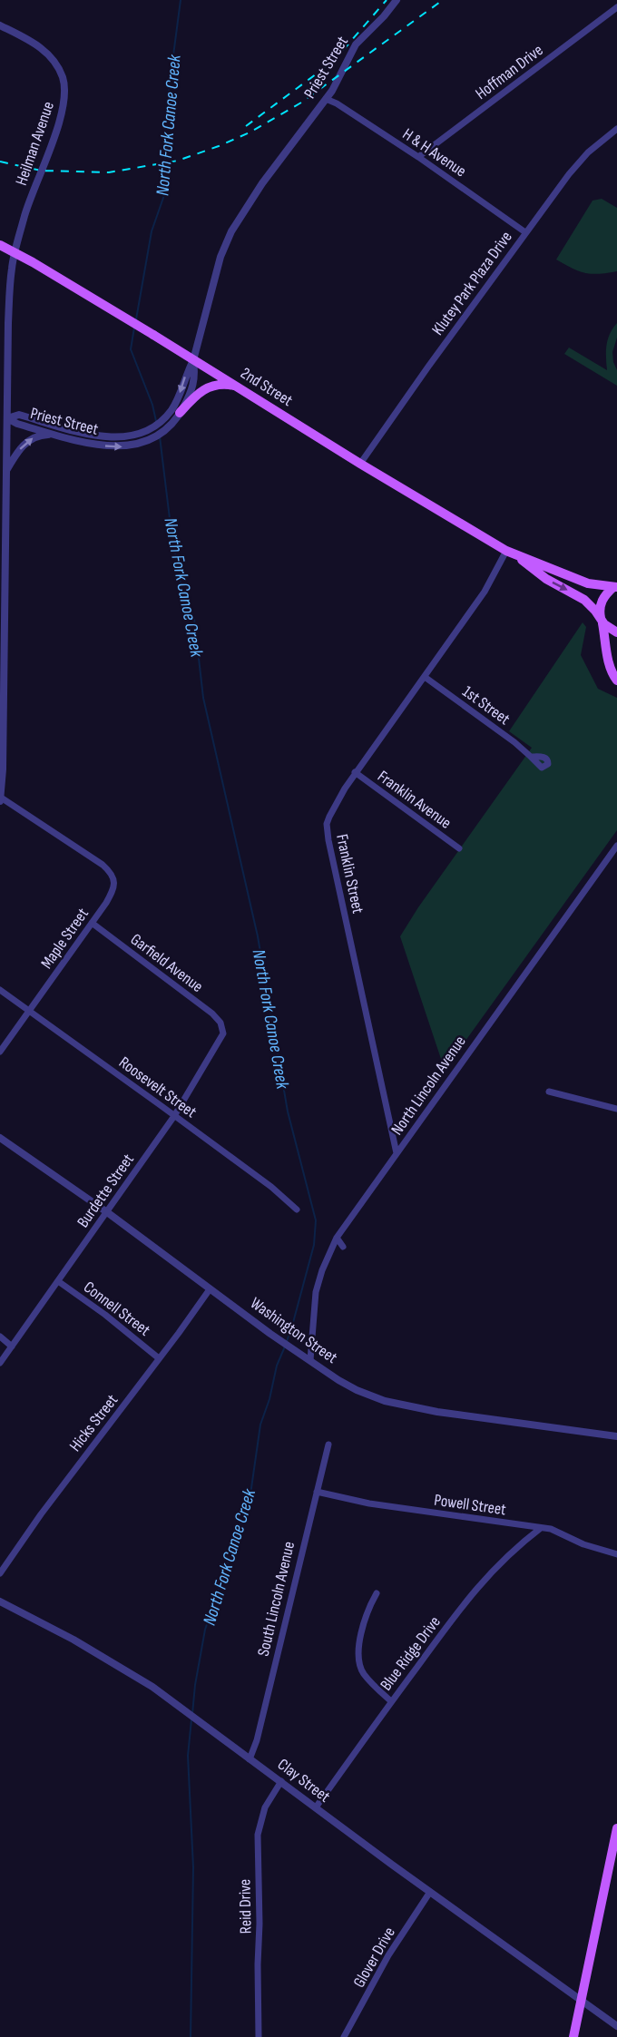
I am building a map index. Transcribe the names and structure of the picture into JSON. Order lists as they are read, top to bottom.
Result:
{
  "streets": {
    "main road": ["2nd Street"],
    "street": [
      "Priest Street",
      "Hoffman Drive",
      "Heilman Avenue",
      "H & H Avenue",
      "Klutey Park Plaza Drive",
      "1st Street",
      "Franklin Avenue",
      "Franklin Street",
      "Maple Street",
      "Garfield Avenue",
      "North Lincoln Avenue",
      "Roosevelt Street",
      "Burdette Street",
      "Connell Street",
      "Washington Street",
      "Hicks Street",
      "Powell Street",
      "South Lincoln Avenue",
      "Blue Ridge Drive",
      "Clay Street",
      "Reid Drive",
      "Glover Drive"
    ]
  },
  "crossings": [
    ["Priest Street", "Heilman Avenue"],
    ["Priest Street", "H & H Avenue"],
    ["Priest Street", "2nd Street"],
    ["Hoffman Drive", "H & H Avenue"],
    ["Heilman Avenue", "Maple Street"],
    ["H & H Avenue", "Klutey Park Plaza Drive"],
    ["Klutey Park Plaza Drive", "2nd Street"],
    ["2nd Street", "Franklin Street"],
    ["1st Street", "Franklin Street"],
    ["Franklin Avenue", "Franklin Street"],
    ["Franklin Street", "North Lincoln Avenue"],
    ["Maple Street", "Garfield Avenue"],
    ["Maple Street", "Roosevelt Street"],
    ["Garfield Avenue", "Burdette Street"],
    ["North Lincoln Avenue", "Washington Street"],
    ["Roosevelt Street", "Burdette Street"],
    ["Burdette Street", "Connell Street"],
    ["Burdette Street", "Washington Street"],
    ["Connell Street", "Hicks Street"],
    ["Washington Street", "Hicks Street"],
    ["Powell Street", "South Lincoln Avenue"],
    ["Powell Street", "Blue Ridge Drive"],
    ["South Lincoln Avenue", "Clay Street"],
    ["Blue Ridge Drive", "Clay Street"],
    ["Clay Street", "Reid Drive"],
    ["Clay Street", "Glover Drive"]
  ],
  "water": ["North Fork Canoe Creek"]
}
